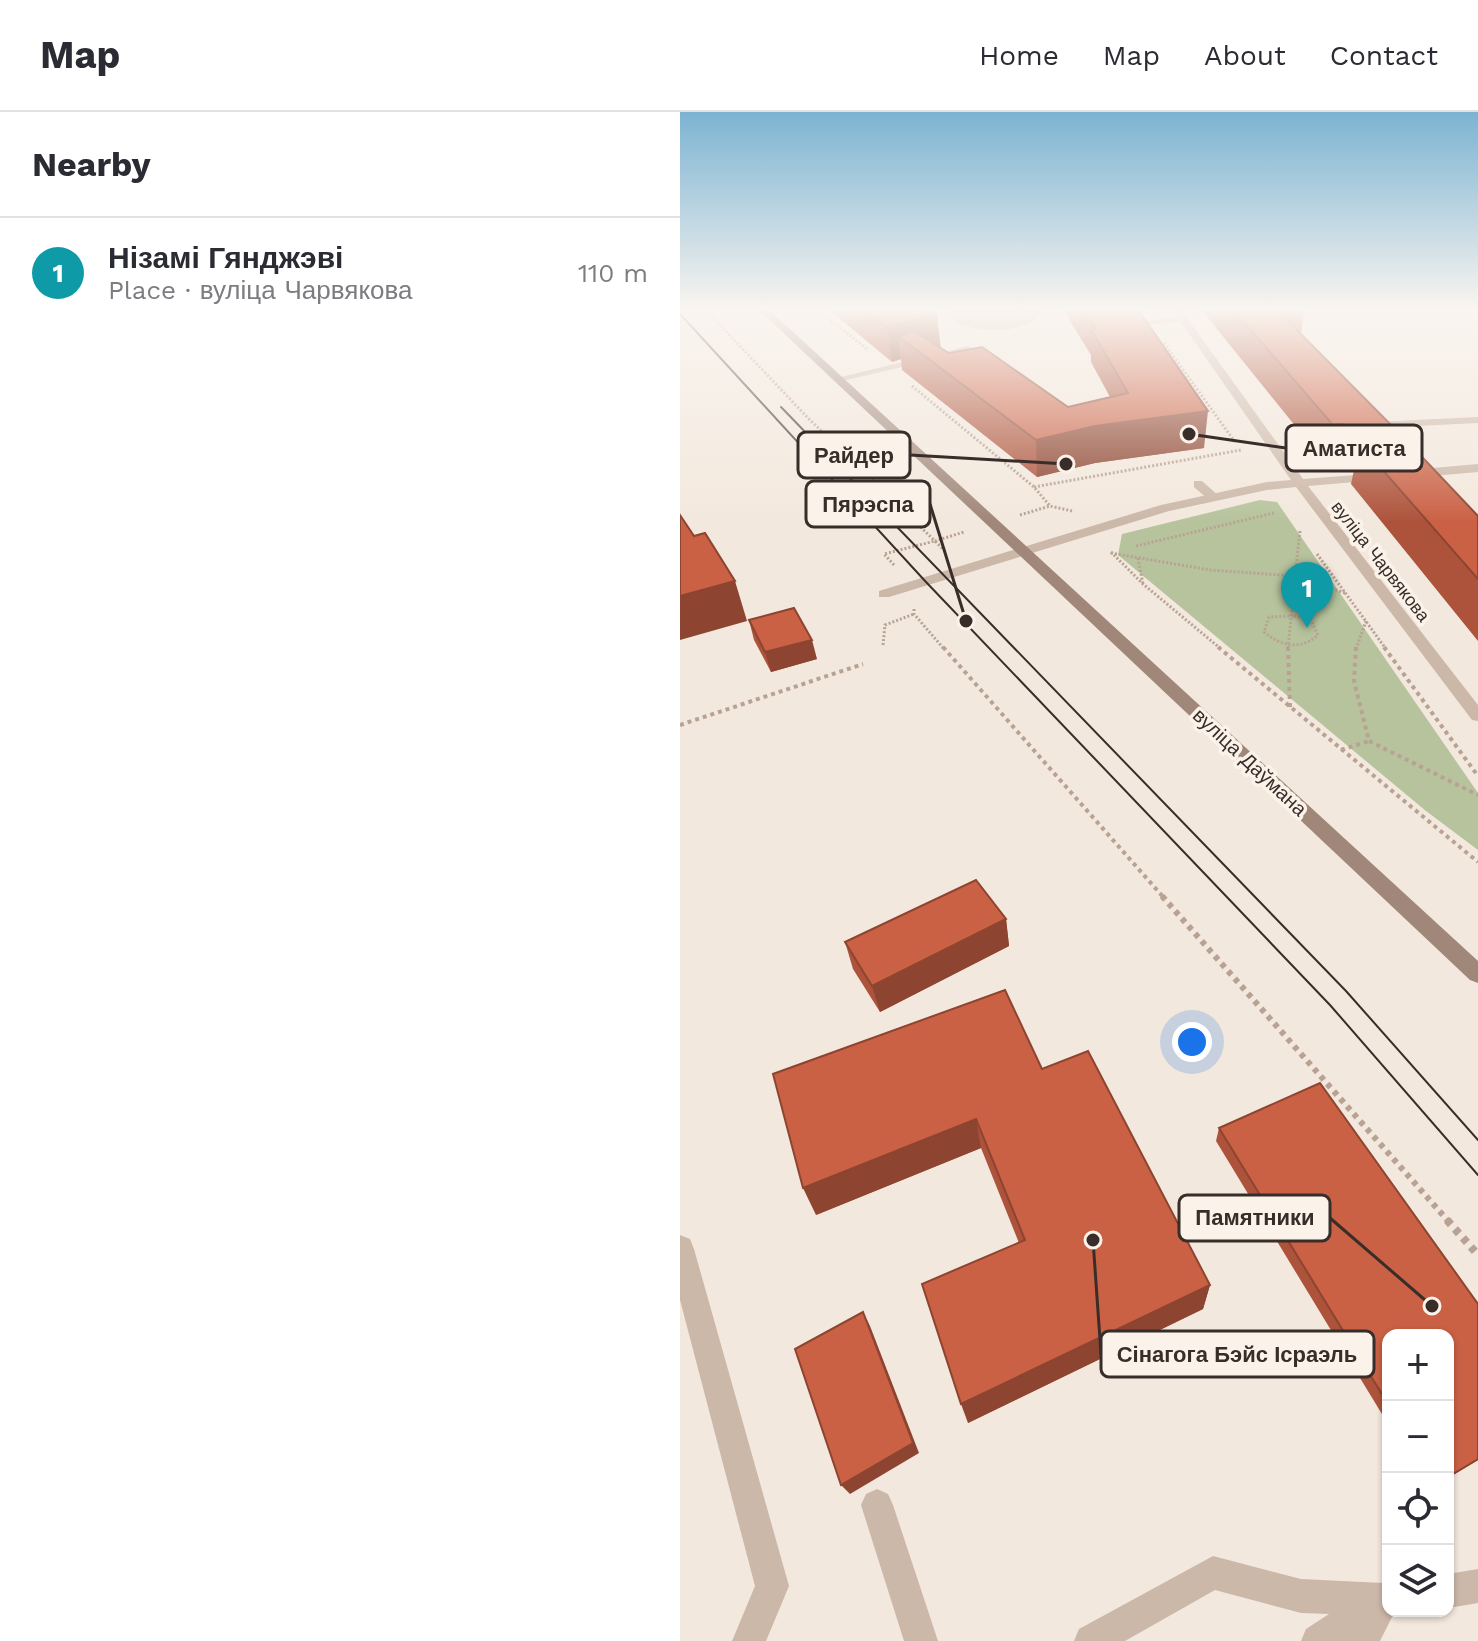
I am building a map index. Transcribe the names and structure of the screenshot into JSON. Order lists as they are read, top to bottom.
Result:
{
  "streets": {
    "main road": ["вуліца Даўмана"],
    "street": ["вуліца Чарвякова"]
  },
  "places": [
    "Аматиста",
    "Райдер",
    "Пярэспа",
    "Сінагога Бэйс Ісраэль",
    "Памятники"
  ],
  "page": {
    "header": "Map",
    "nav": [
      "Home",
      "Map",
      "About",
      "Contact"
    ],
    "heading": "Nearby",
    "list": [
      {
        "mark": "1",
        "name": "Нізамі Гянджэві",
        "note": "Place · вуліца Чарвякова",
        "value": "110 m"
      }
    ],
    "pins": "1",
    "map_buttons": ["+", "−"]
  }
}
